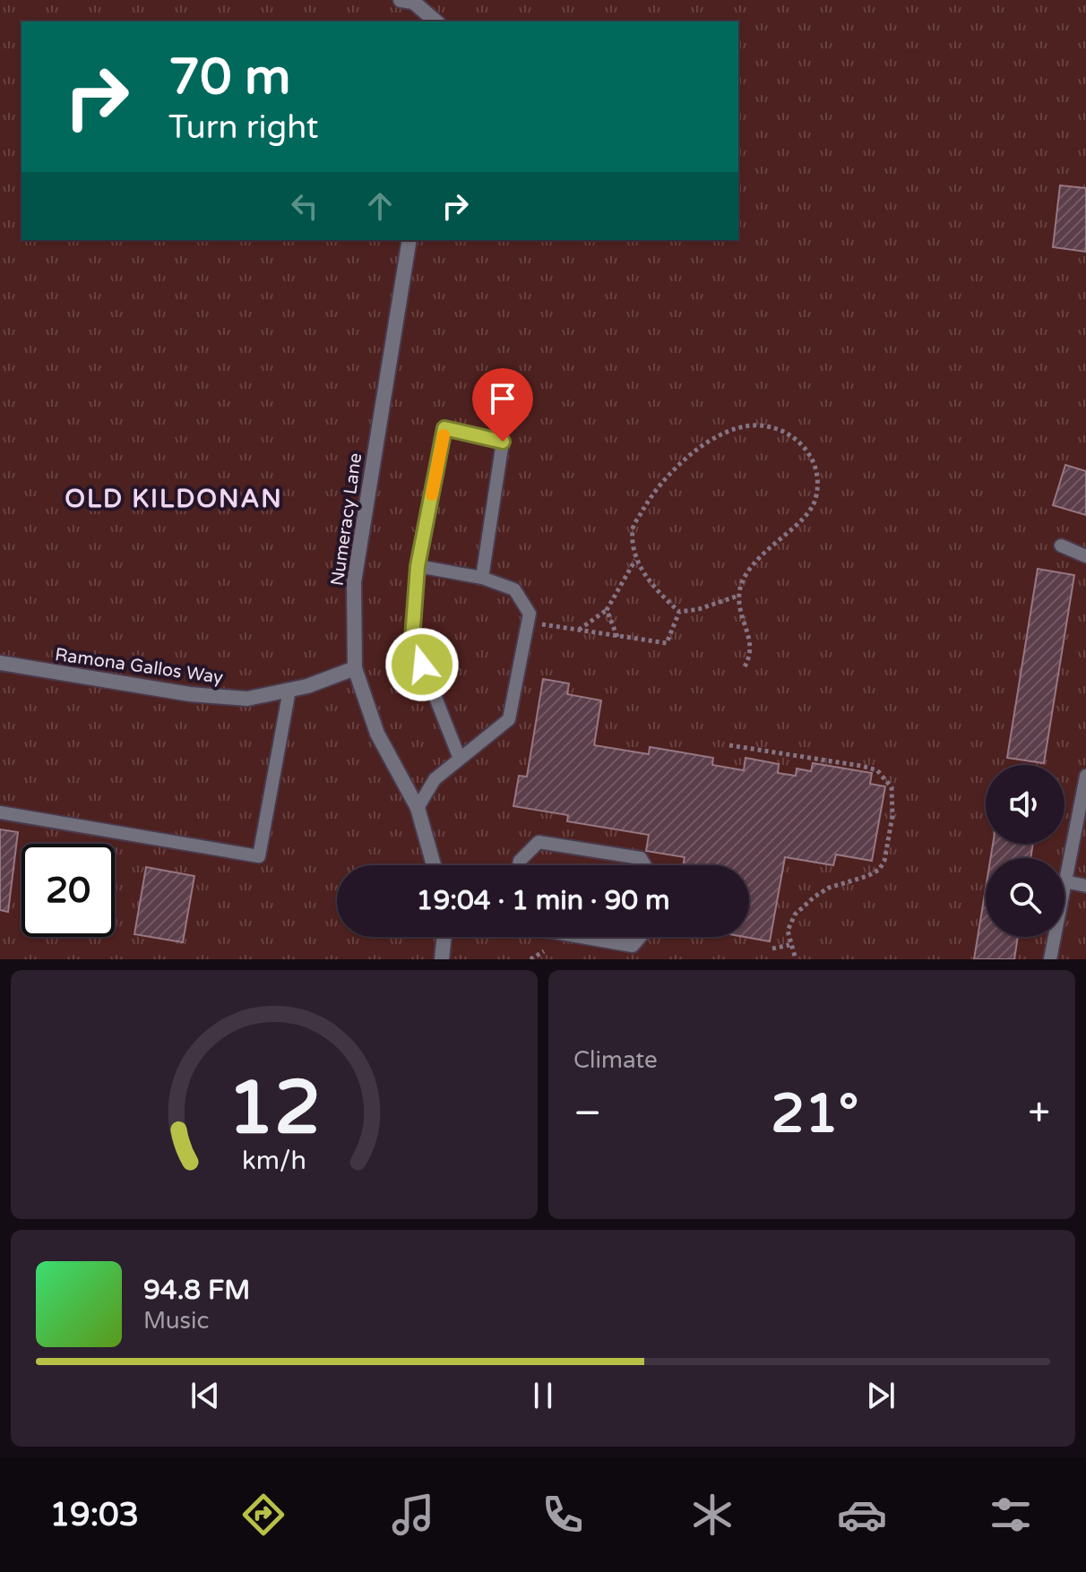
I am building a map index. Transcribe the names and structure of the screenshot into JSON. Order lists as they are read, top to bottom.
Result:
{
  "streets": {
    "street": ["Numeracy Lane", "Ramona Gallos Way"]
  },
  "crossings": [
    ["Numeracy Lane", "Ramona Gallos Way"]
  ],
  "districts": ["OLD KILDONAN"],
  "page": {
    "turn": ["70 m", "Turn right"],
    "limit": "20",
    "trip": "19:04 · 1 min · 90 m",
    "tile": "Climate",
    "heat": ["−", "21°", "+"],
    "song": ["94.8 FM", "Music"],
    "tabs": "19:03",
    "gauge": ["12", "km/h"]
  }
}
